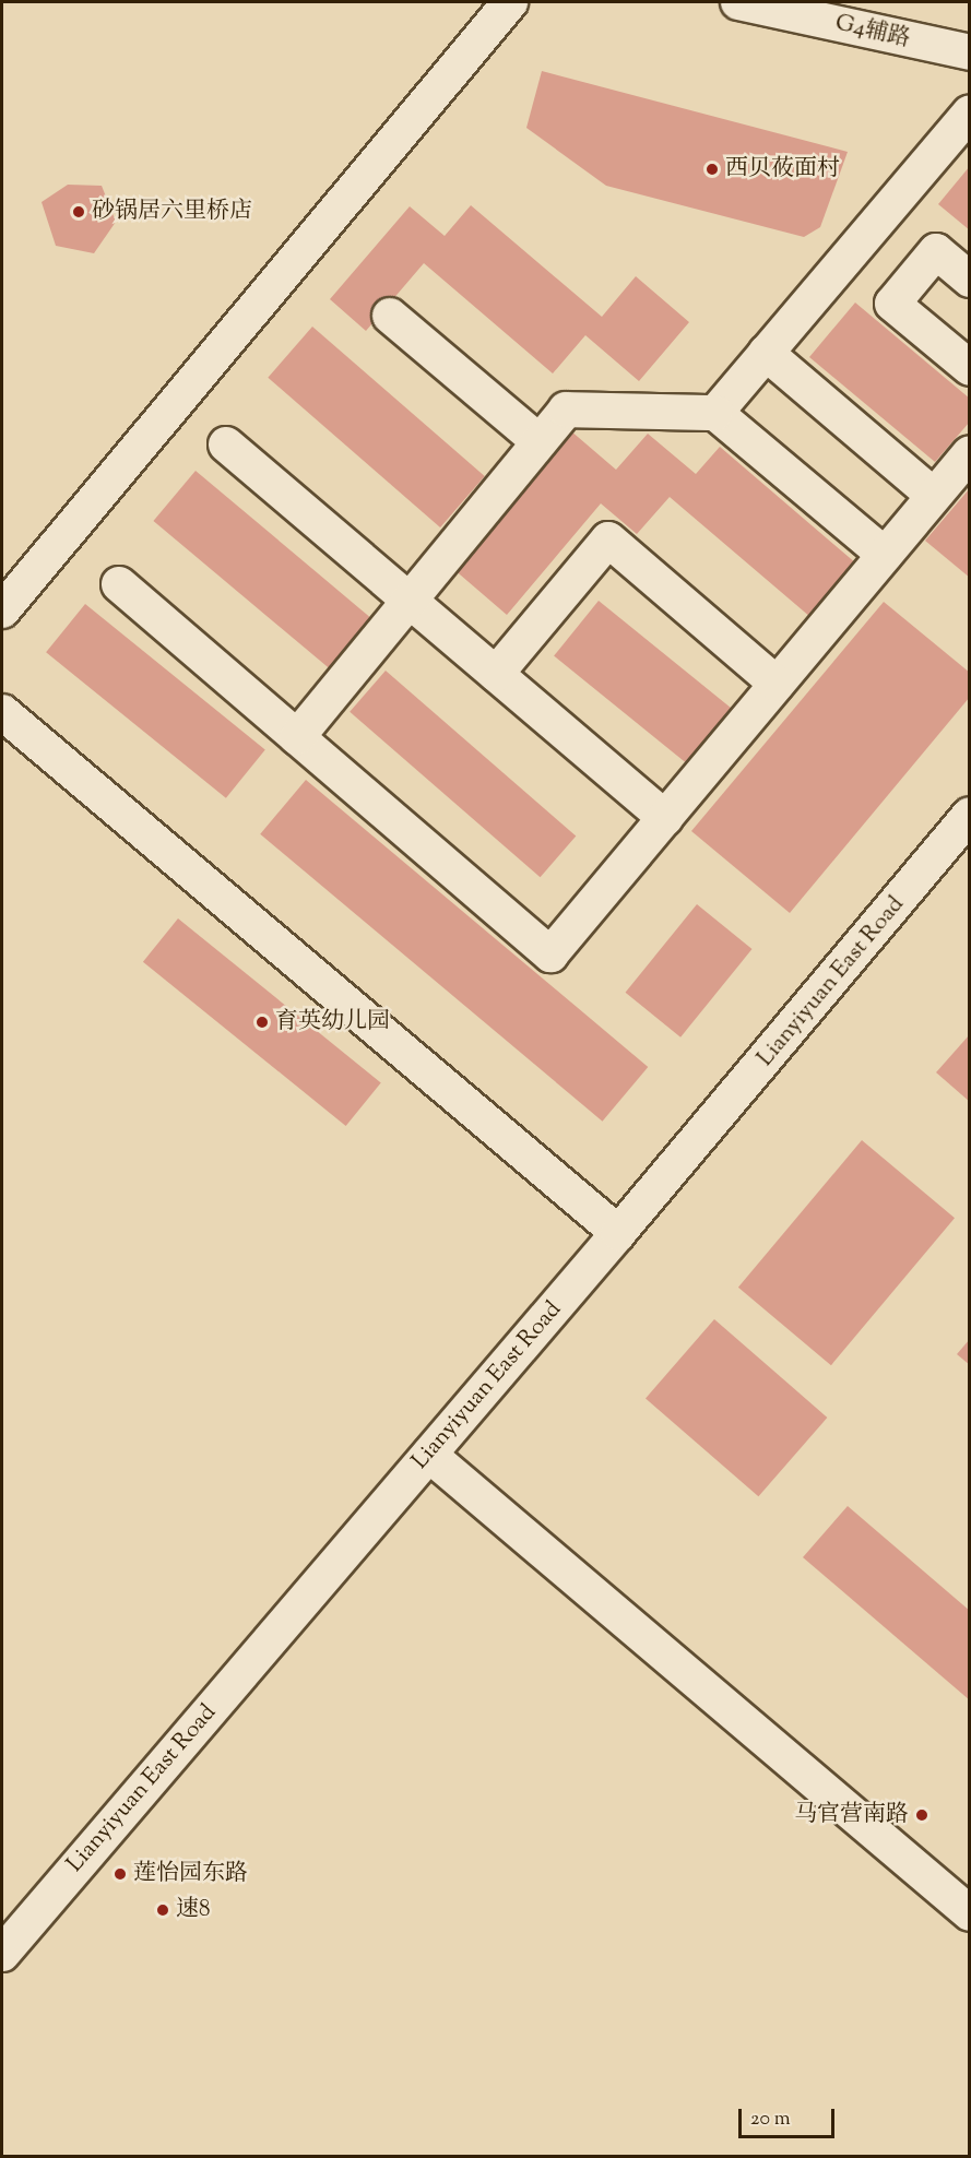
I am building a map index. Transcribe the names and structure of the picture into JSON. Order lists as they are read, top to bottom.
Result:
{
  "streets": {
    "street": ["G4辅路", "Lianyiyuan East Road"]
  },
  "places": [
    "西贝莜面村",
    "砂锅居六里桥店",
    "育英幼儿园",
    "马官营南路",
    "莲怡园东路",
    "速8"
  ],
  "scale_bar": "20 m"
}
